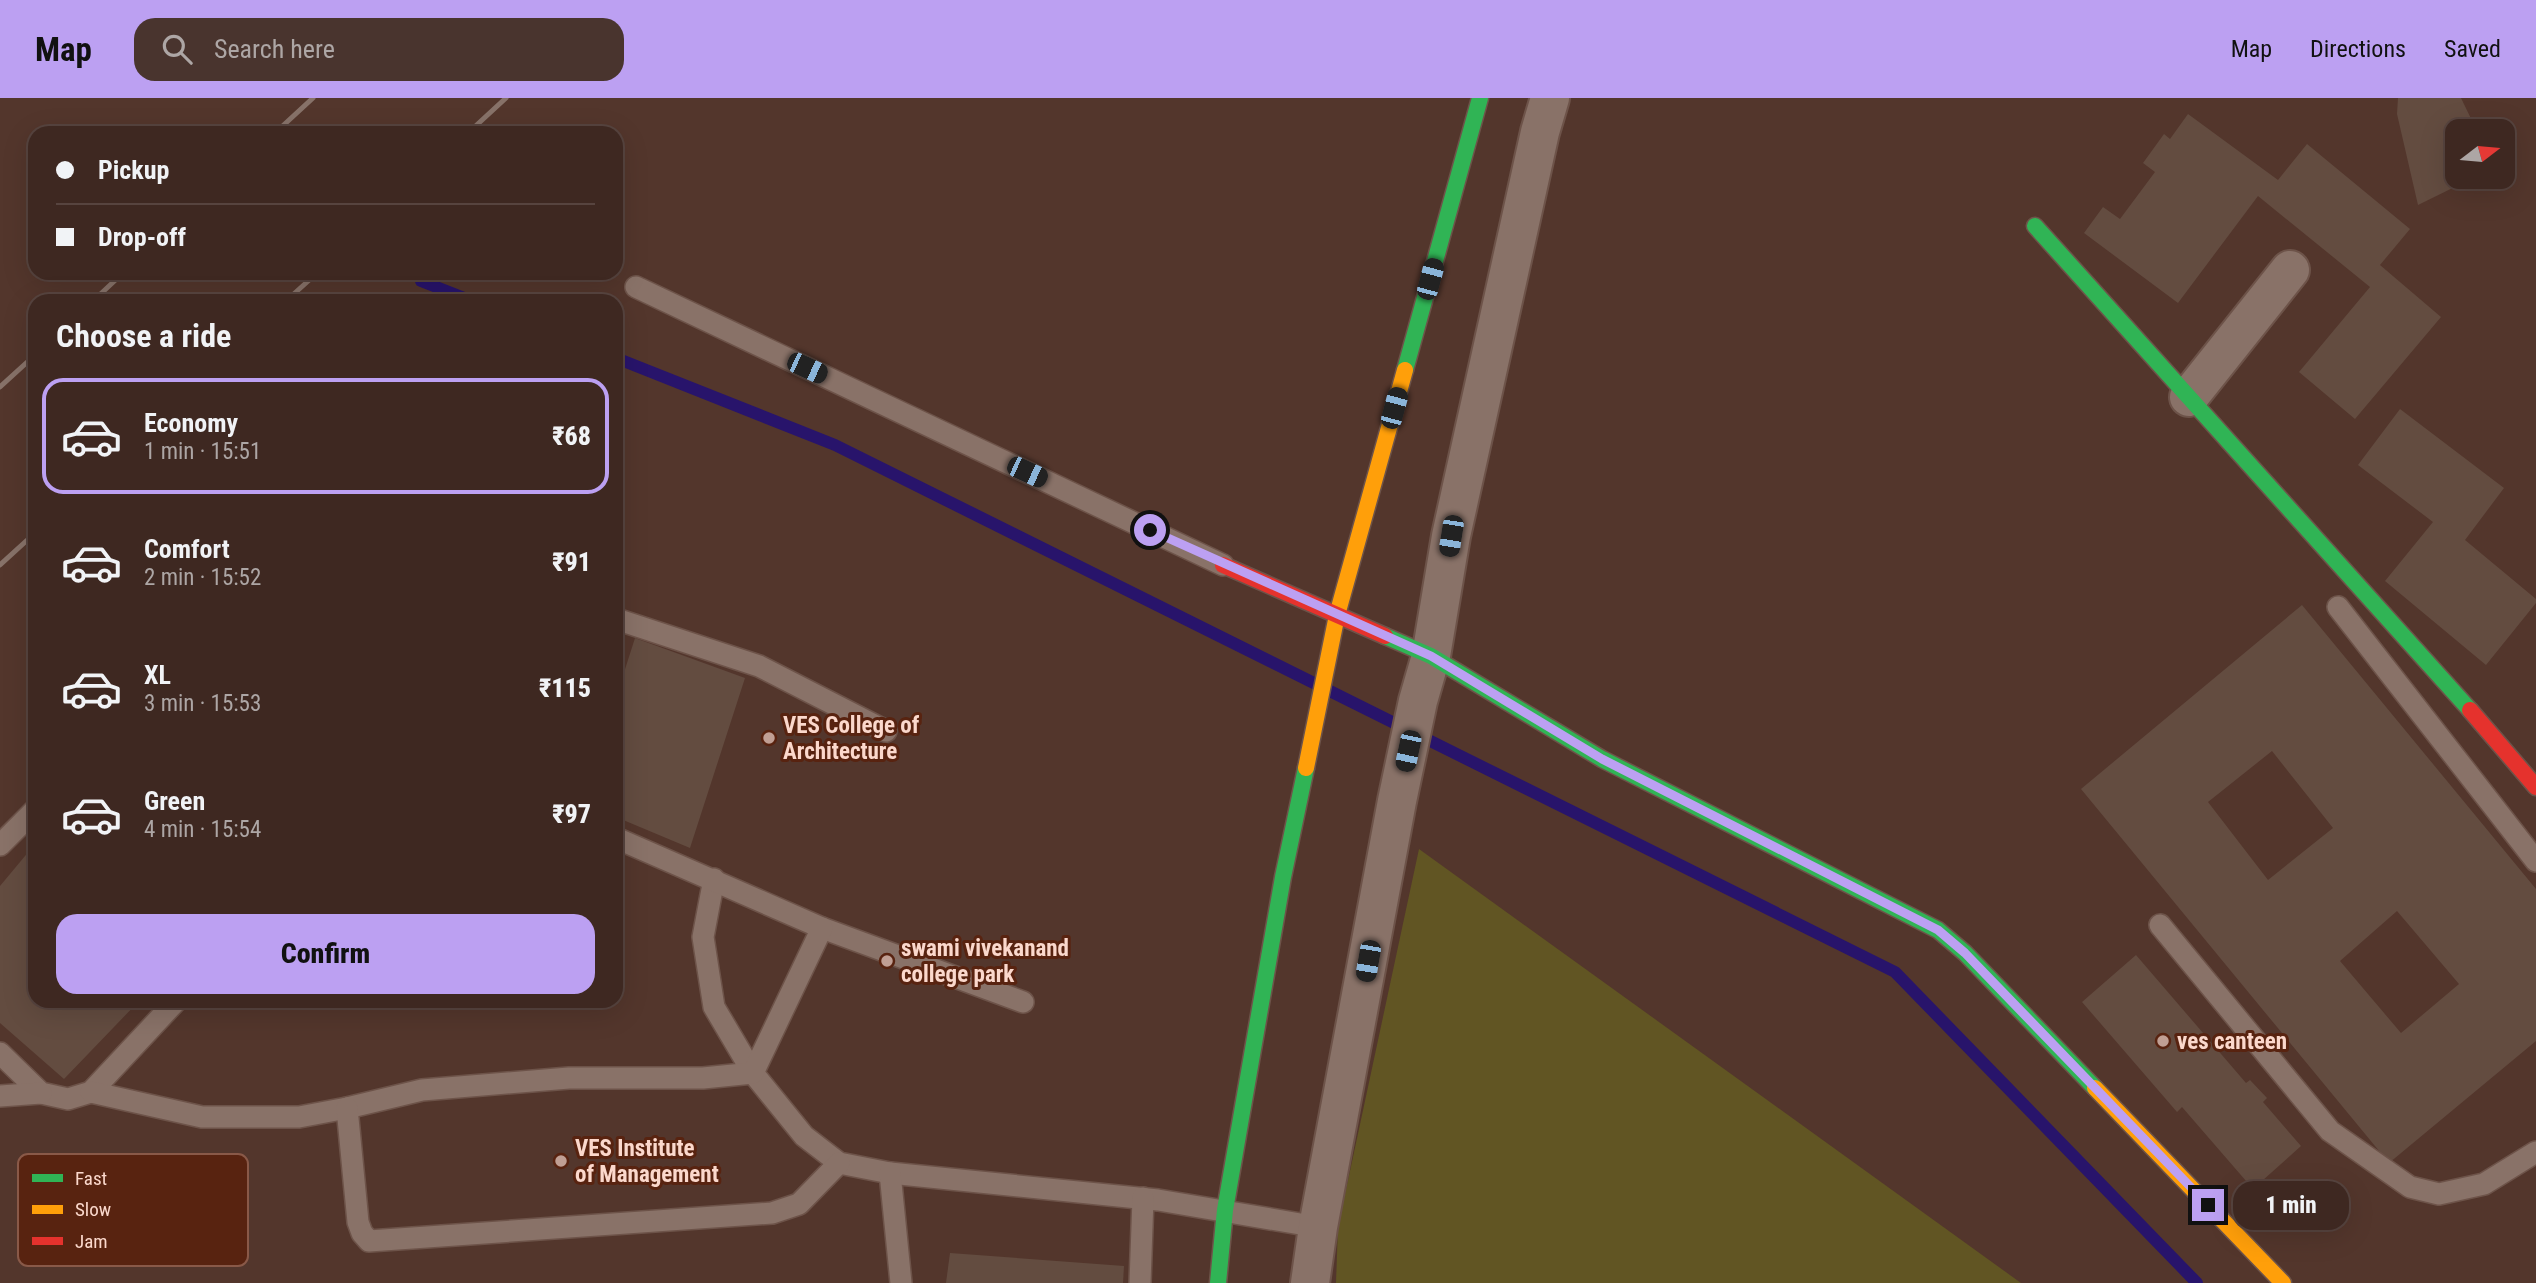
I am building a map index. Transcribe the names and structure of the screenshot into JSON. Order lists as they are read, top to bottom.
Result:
{
  "places": [
    "VES College of Architecture",
    "swami vivekanand college park",
    "ves canteen",
    "VES Institute of Management"
  ],
  "legend": ["Fast", "Slow", "Jam"],
  "north": "right",
  "page": {
    "header": "Map",
    "search": "Search here",
    "nav": ["Map", "Directions", "Saved"],
    "banner": ["Pickup", "Drop-off"],
    "heading": "Choose a ride",
    "list": [
      {
        "name": "Economy",
        "note": "1 min · 15:51",
        "value": "₹68"
      },
      {
        "name": "Comfort",
        "note": "2 min · 15:52",
        "value": "₹91"
      },
      {
        "name": "XL",
        "note": "3 min · 15:53",
        "value": "₹115"
      },
      {
        "name": "Green",
        "note": "4 min · 15:54",
        "value": "₹97"
      }
    ],
    "buttons": "Confirm",
    "bubble": "1 min"
  }
}
